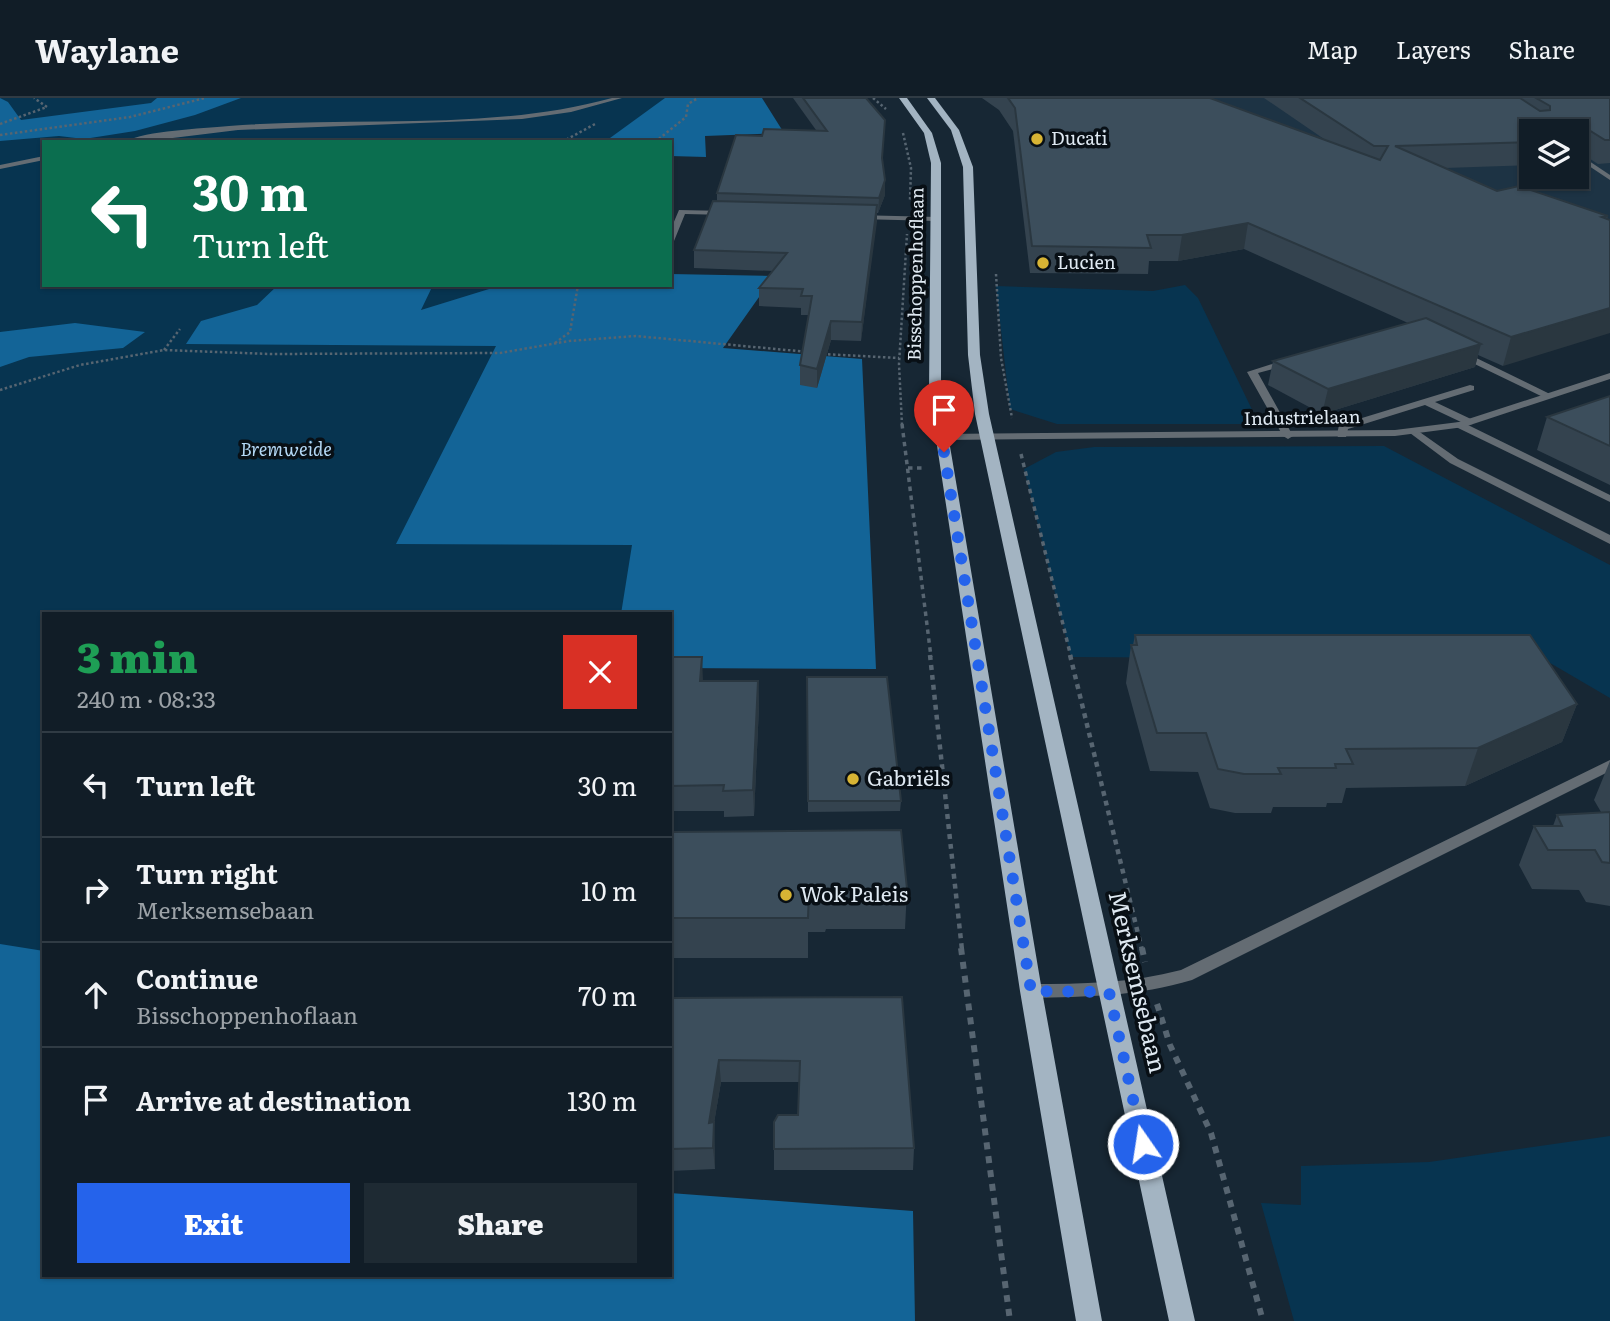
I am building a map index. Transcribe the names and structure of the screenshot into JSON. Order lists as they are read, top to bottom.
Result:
{
  "streets": {
    "main road": ["Bisschoppenhoflaan", "Merksemsebaan"],
    "street": ["Industrielaan"]
  },
  "crossings": [
    ["Bisschoppenhoflaan", "Industrielaan"],
    ["Industrielaan", "Merksemsebaan"]
  ],
  "parks": ["Bremweide"],
  "places": [
    "Ducati",
    "Lucien",
    "Gabriëls",
    "Wok Paleis"
  ],
  "page": {
    "header": "Waylane",
    "nav": ["Map", "Layers", "Share"],
    "turn": ["30 m", "Turn left"],
    "heading": ["3 min", "240 m · 08:33"],
    "list": [
      {
        "name": "Turn left",
        "value": "30 m"
      },
      {
        "name": "Turn right",
        "note": "Merksemsebaan",
        "value": "10 m"
      },
      {
        "name": "Continue",
        "note": "Bisschoppenhoflaan",
        "value": "70 m"
      },
      {
        "name": "Arrive at destination",
        "value": "130 m"
      }
    ],
    "buttons": ["Exit", "Share"]
  }
}
